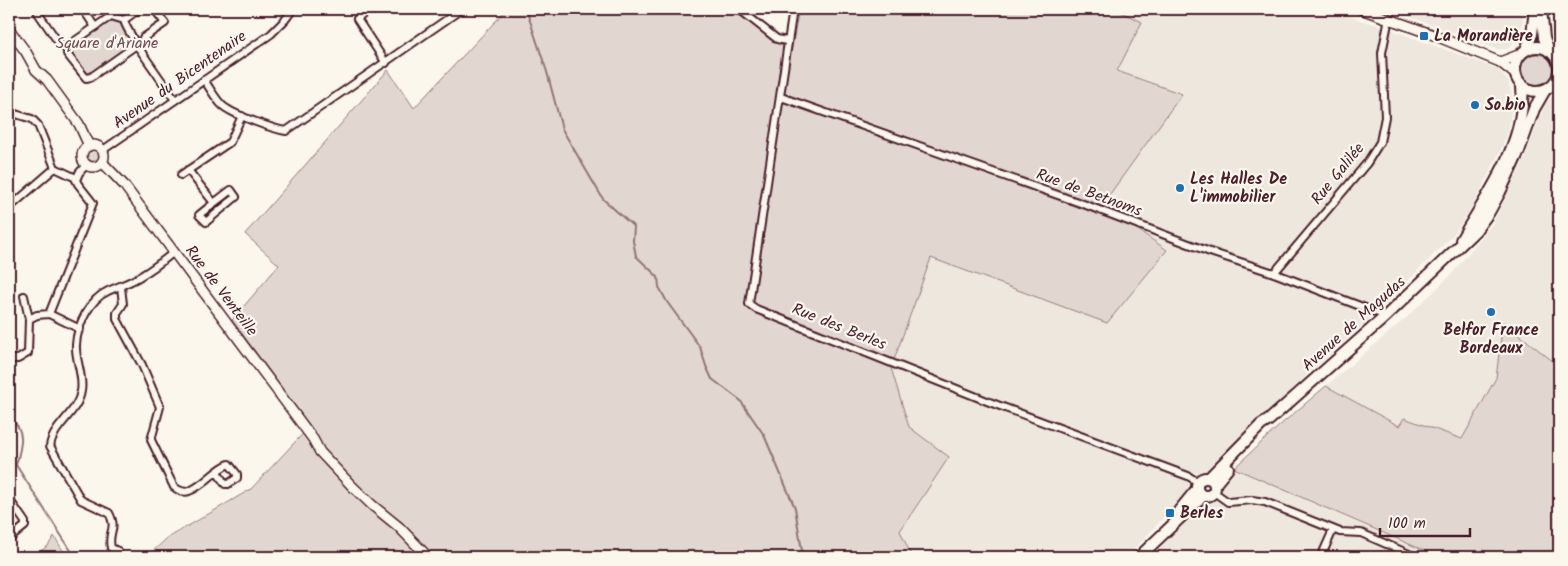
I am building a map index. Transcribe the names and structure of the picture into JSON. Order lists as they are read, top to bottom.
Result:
{
  "streets": {
    "main road": ["Avenue de Magudas"],
    "street": [
      "Avenue du Bicentenaire",
      "Rue Galilée",
      "Rue de Betnoms",
      "Rue de Venteille",
      "Rue des Berles"
    ]
  },
  "crossings": [
    ["Avenue du Bicentenaire", "Rue de Venteille"],
    ["Rue Galilée", "Rue de Betnoms"],
    ["Rue de Betnoms", "Avenue de Magudas"],
    ["Rue de Betnoms", "Rue des Berles"]
  ],
  "parks": ["Square d'Ariane"],
  "places": {
    "transit": ["La Morandière", "Berles"],
    "other": ["So.bio", "Les Halles De L'immobilier", "Belfor France Bordeaux"]
  },
  "scale_bar": "100 m"
}
